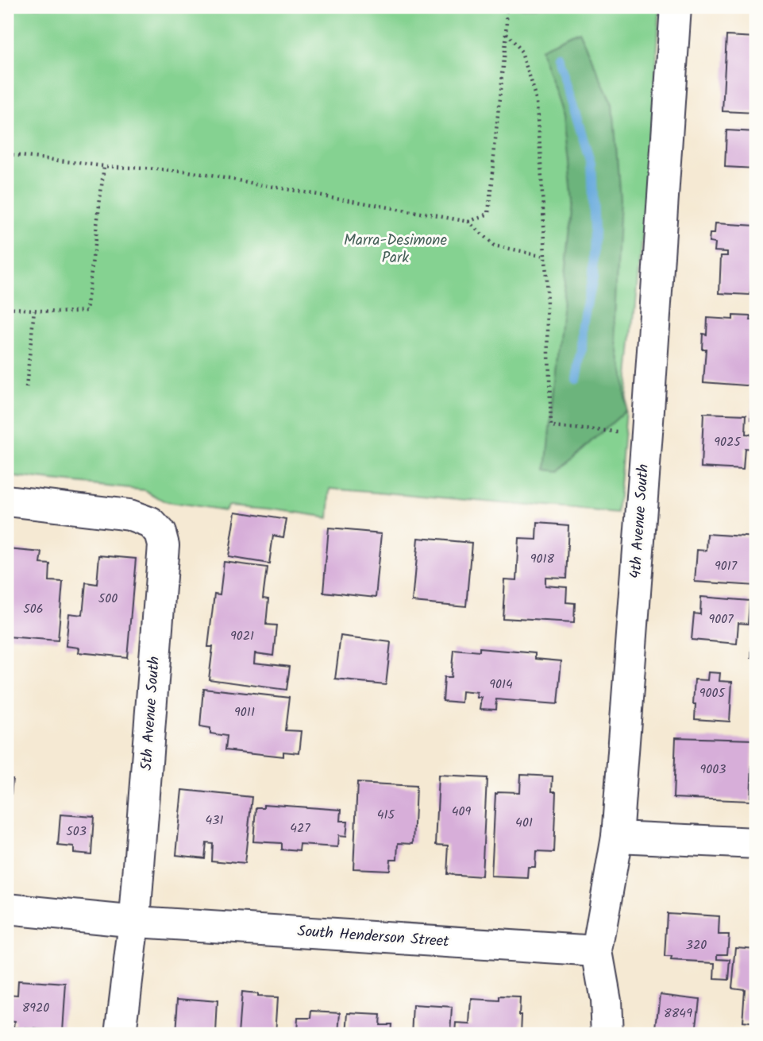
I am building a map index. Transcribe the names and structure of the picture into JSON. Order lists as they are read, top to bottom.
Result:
{
  "streets": {
    "street": ["4th Avenue South", "5th Avenue South", "South Henderson Street"]
  },
  "crossings": [
    ["4th Avenue South", "South Henderson Street"],
    ["5th Avenue South", "South Henderson Street"]
  ],
  "parks": ["Marra-Desimone Park"],
  "house_numbers": [
    "9025",
    "9018",
    "9017",
    "500",
    "506",
    "9007",
    "9021",
    "9014",
    "9005",
    "9011",
    "9003",
    "409",
    "415",
    "431",
    "401",
    "427",
    "503",
    "320",
    "8920",
    "8849"
  ]
}
